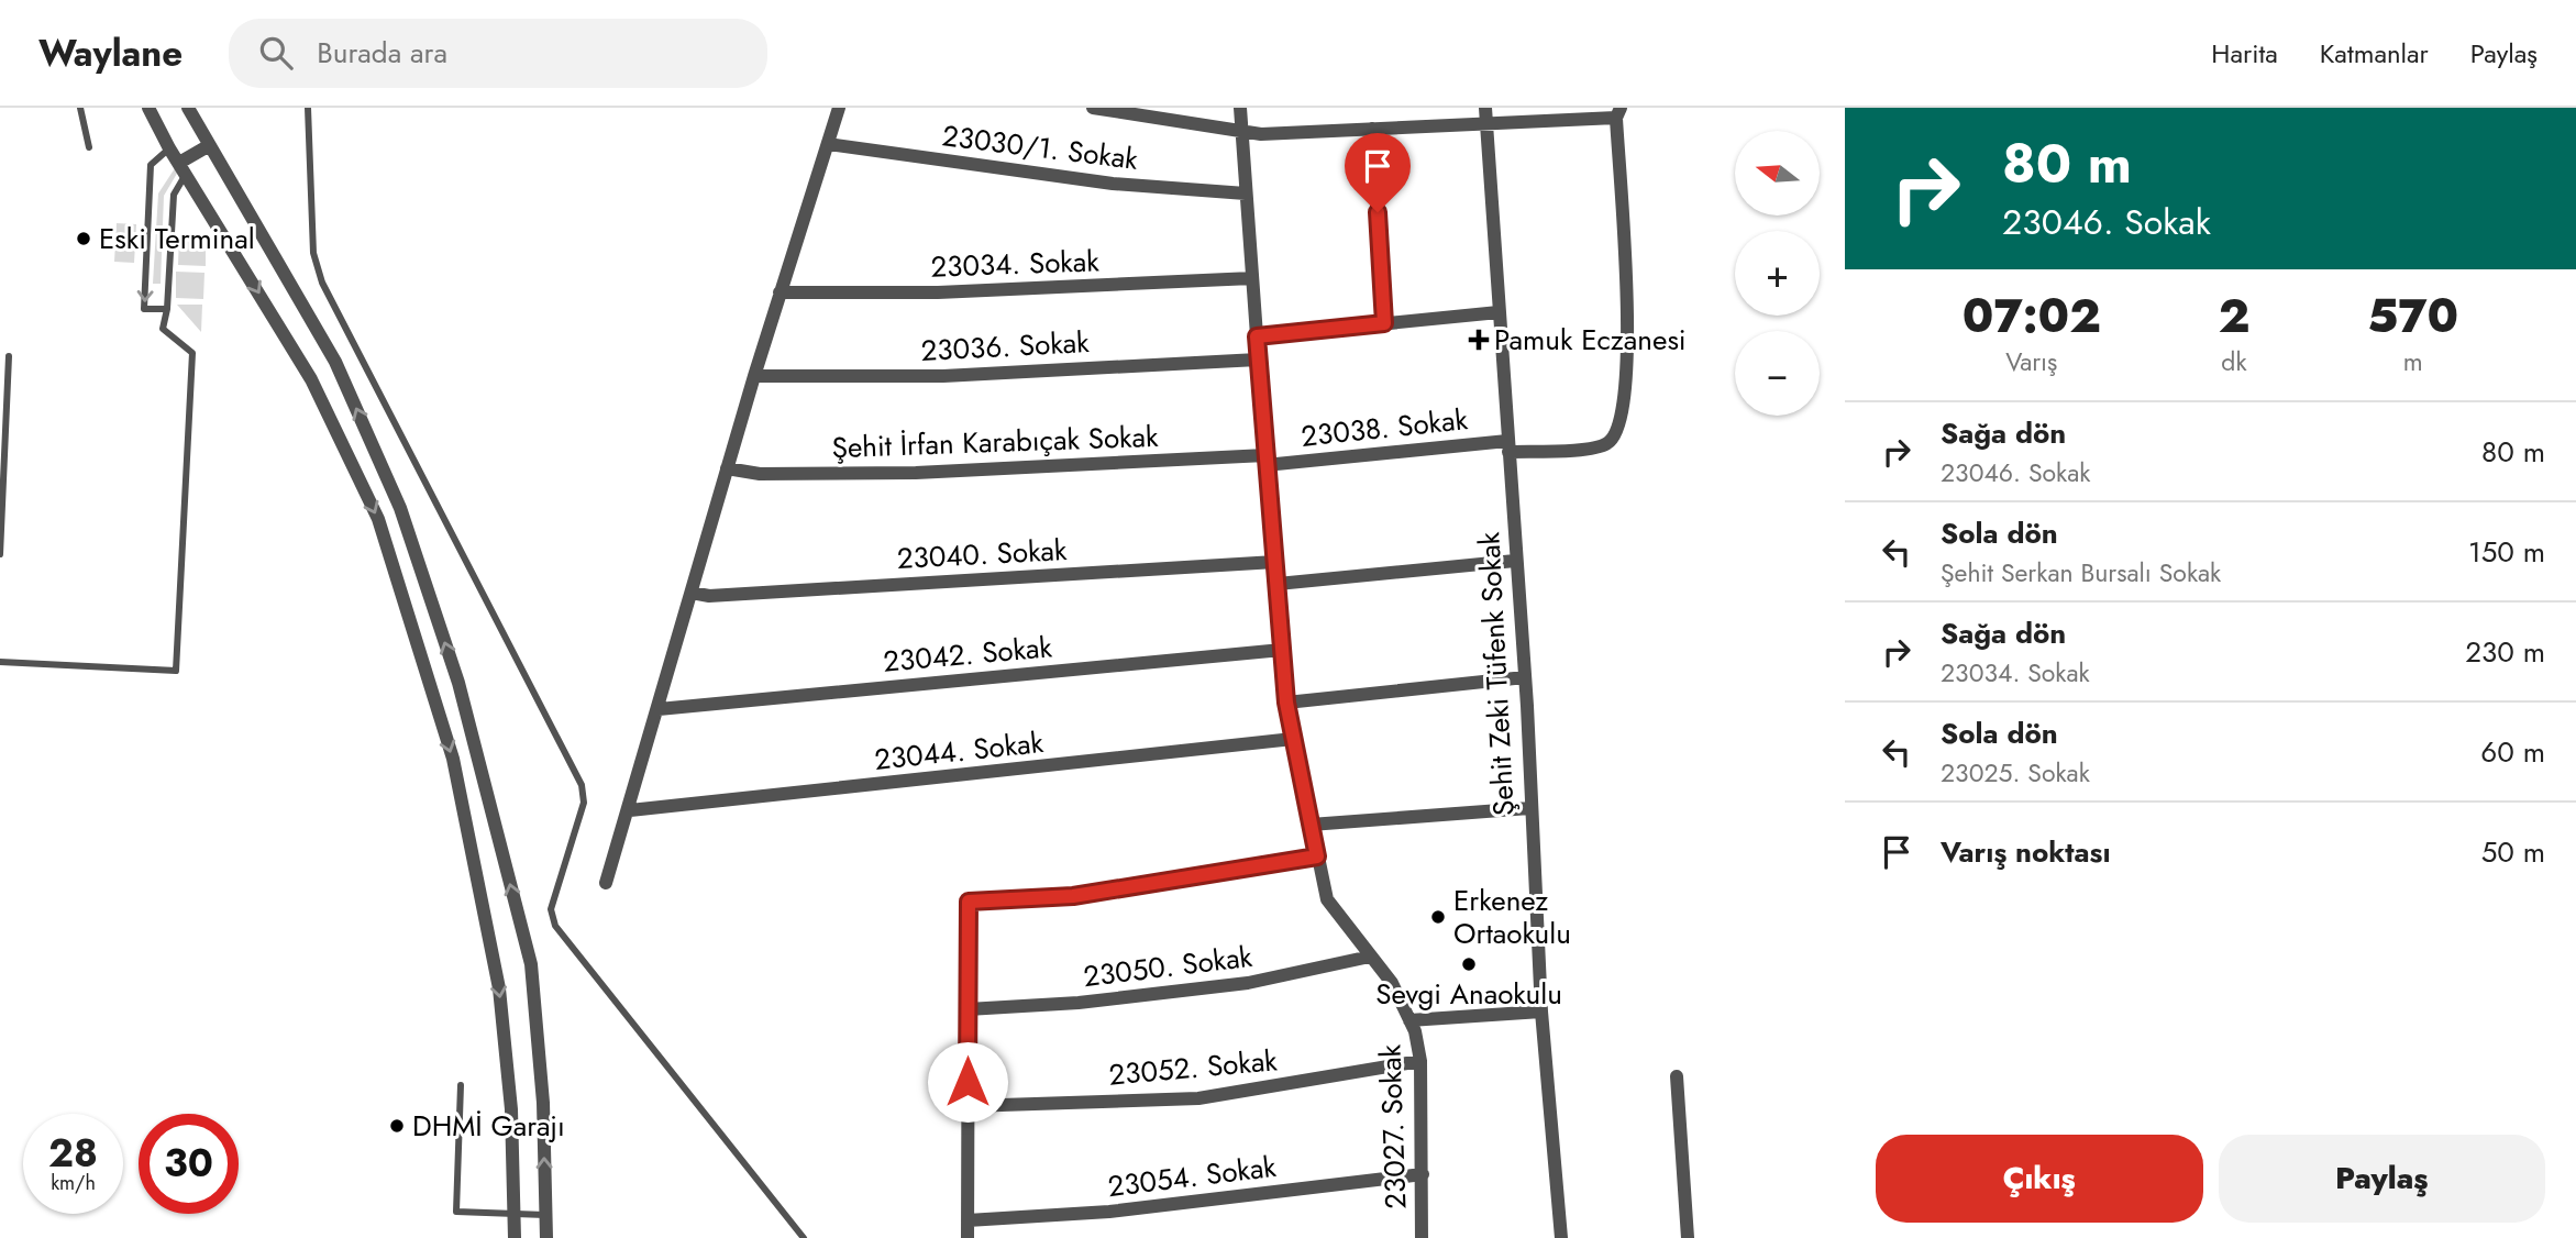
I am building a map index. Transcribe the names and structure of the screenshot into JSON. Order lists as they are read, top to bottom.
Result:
{
  "streets": {
    "street": [
      "23030/1. Sokak",
      "23034. Sokak",
      "23036. Sokak",
      "23038. Sokak",
      "Şehit İrfan Karabıçak Sokak",
      "23040. Sokak",
      "23042. Sokak",
      "Şehit Zeki Tüfenk Sokak",
      "23044. Sokak",
      "23050. Sokak",
      "23052. Sokak",
      "23027. Sokak",
      "23054. Sokak"
    ]
  },
  "crossings": [
    ["23030/1. Sokak", "23027. Sokak"],
    ["23034. Sokak", "23027. Sokak"],
    ["23036. Sokak", "23027. Sokak"],
    ["23038. Sokak", "Şehit İrfan Karabıçak Sokak"],
    ["23038. Sokak", "Şehit Zeki Tüfenk Sokak"],
    ["23038. Sokak", "23027. Sokak"],
    ["Şehit İrfan Karabıçak Sokak", "23027. Sokak"],
    ["23040. Sokak", "23027. Sokak"],
    ["23042. Sokak", "23027. Sokak"],
    ["23044. Sokak", "23027. Sokak"],
    ["23050. Sokak", "23027. Sokak"],
    ["23052. Sokak", "23027. Sokak"],
    ["23027. Sokak", "23054. Sokak"]
  ],
  "places": {
    "other": [
      "Eski Terminal",
      "Erkenez Ortaokulu",
      "Sevgi Anaokulu",
      "DHMİ Garajı"
    ],
    "health": ["Pamuk Eczanesi"]
  },
  "north": "left",
  "page": {
    "header": "Waylane",
    "search": "Burada ara",
    "nav": ["Harita", "Katmanlar", "Paylaş"],
    "turn": ["80 m", "23046. Sokak"],
    "map_buttons": ["+", "−"],
    "eta": [
      "07:02",
      "Varış",
      "2",
      "dk",
      "570",
      "m"
    ],
    "list": [
      {
        "name": "Sağa dön",
        "note": "23046. Sokak",
        "value": "80 m"
      },
      {
        "name": "Sola dön",
        "note": "Şehit Serkan Bursalı Sokak",
        "value": "150 m"
      },
      {
        "name": "Sağa dön",
        "note": "23034. Sokak",
        "value": "230 m"
      },
      {
        "name": "Sola dön",
        "note": "23025. Sokak",
        "value": "60 m"
      },
      {
        "name": "Varış noktası",
        "value": "50 m"
      }
    ],
    "speed": "28 km/h",
    "limit": "30",
    "buttons": ["Çıkış", "Paylaş"]
  }
}
